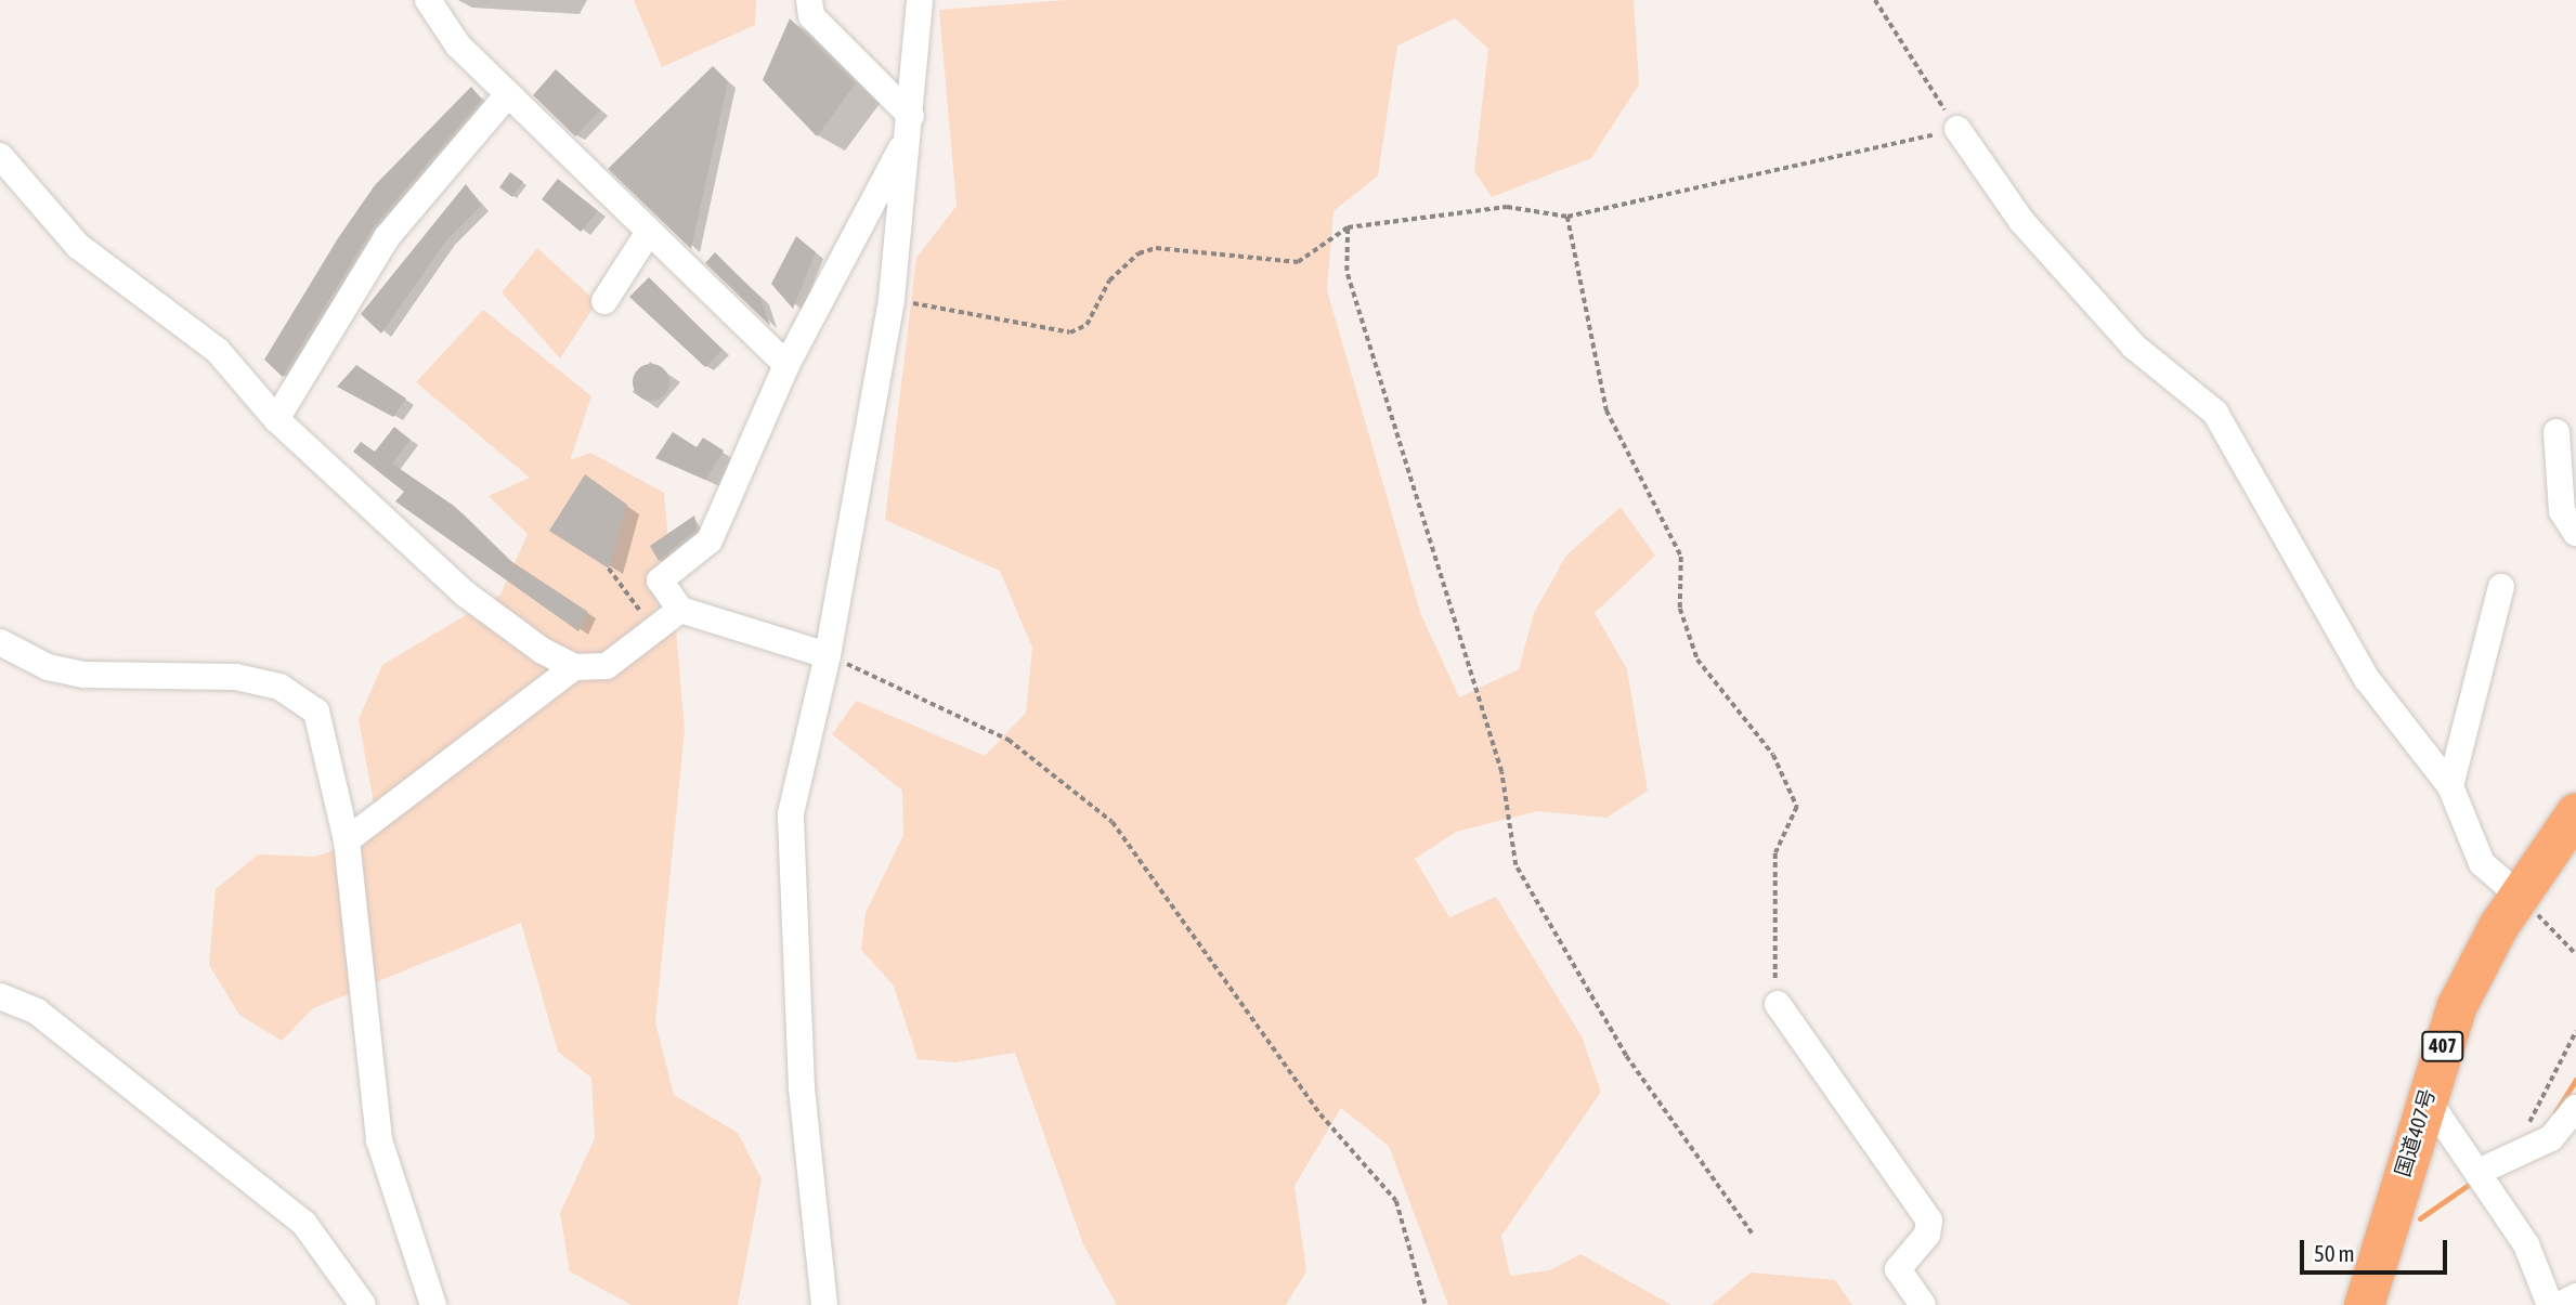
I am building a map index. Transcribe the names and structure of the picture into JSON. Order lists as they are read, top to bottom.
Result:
{
  "streets": {
    "highway": ["407", "国道407号"]
  },
  "scale_bar": "50 m"
}
